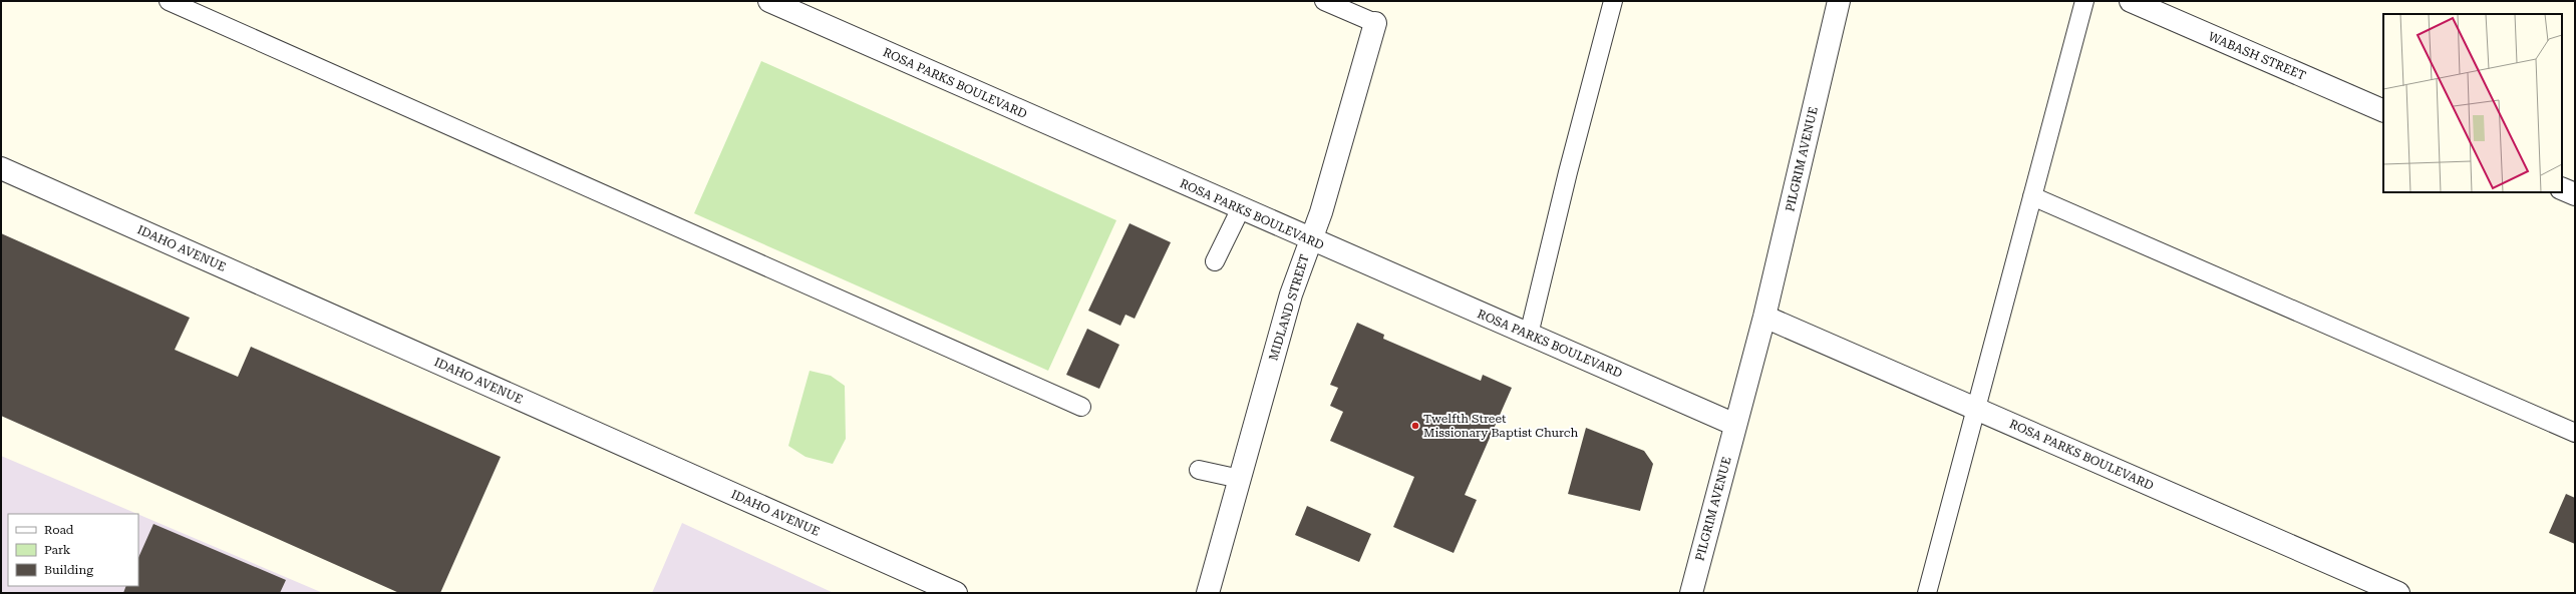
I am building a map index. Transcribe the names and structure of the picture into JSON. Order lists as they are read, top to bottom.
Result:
{
  "streets": {
    "street": [
      "WABASH STREET",
      "ROSA PARKS BOULEVARD",
      "PILGRIM AVENUE",
      "IDAHO AVENUE",
      "MIDLAND STREET"
    ]
  },
  "crossings": [
    ["ROSA PARKS BOULEVARD", "PILGRIM AVENUE"],
    ["ROSA PARKS BOULEVARD", "MIDLAND STREET"]
  ],
  "places": ["Twelfth Street Missionary Baptist Church"],
  "legend": ["Road", "Park", "Building"]
}
